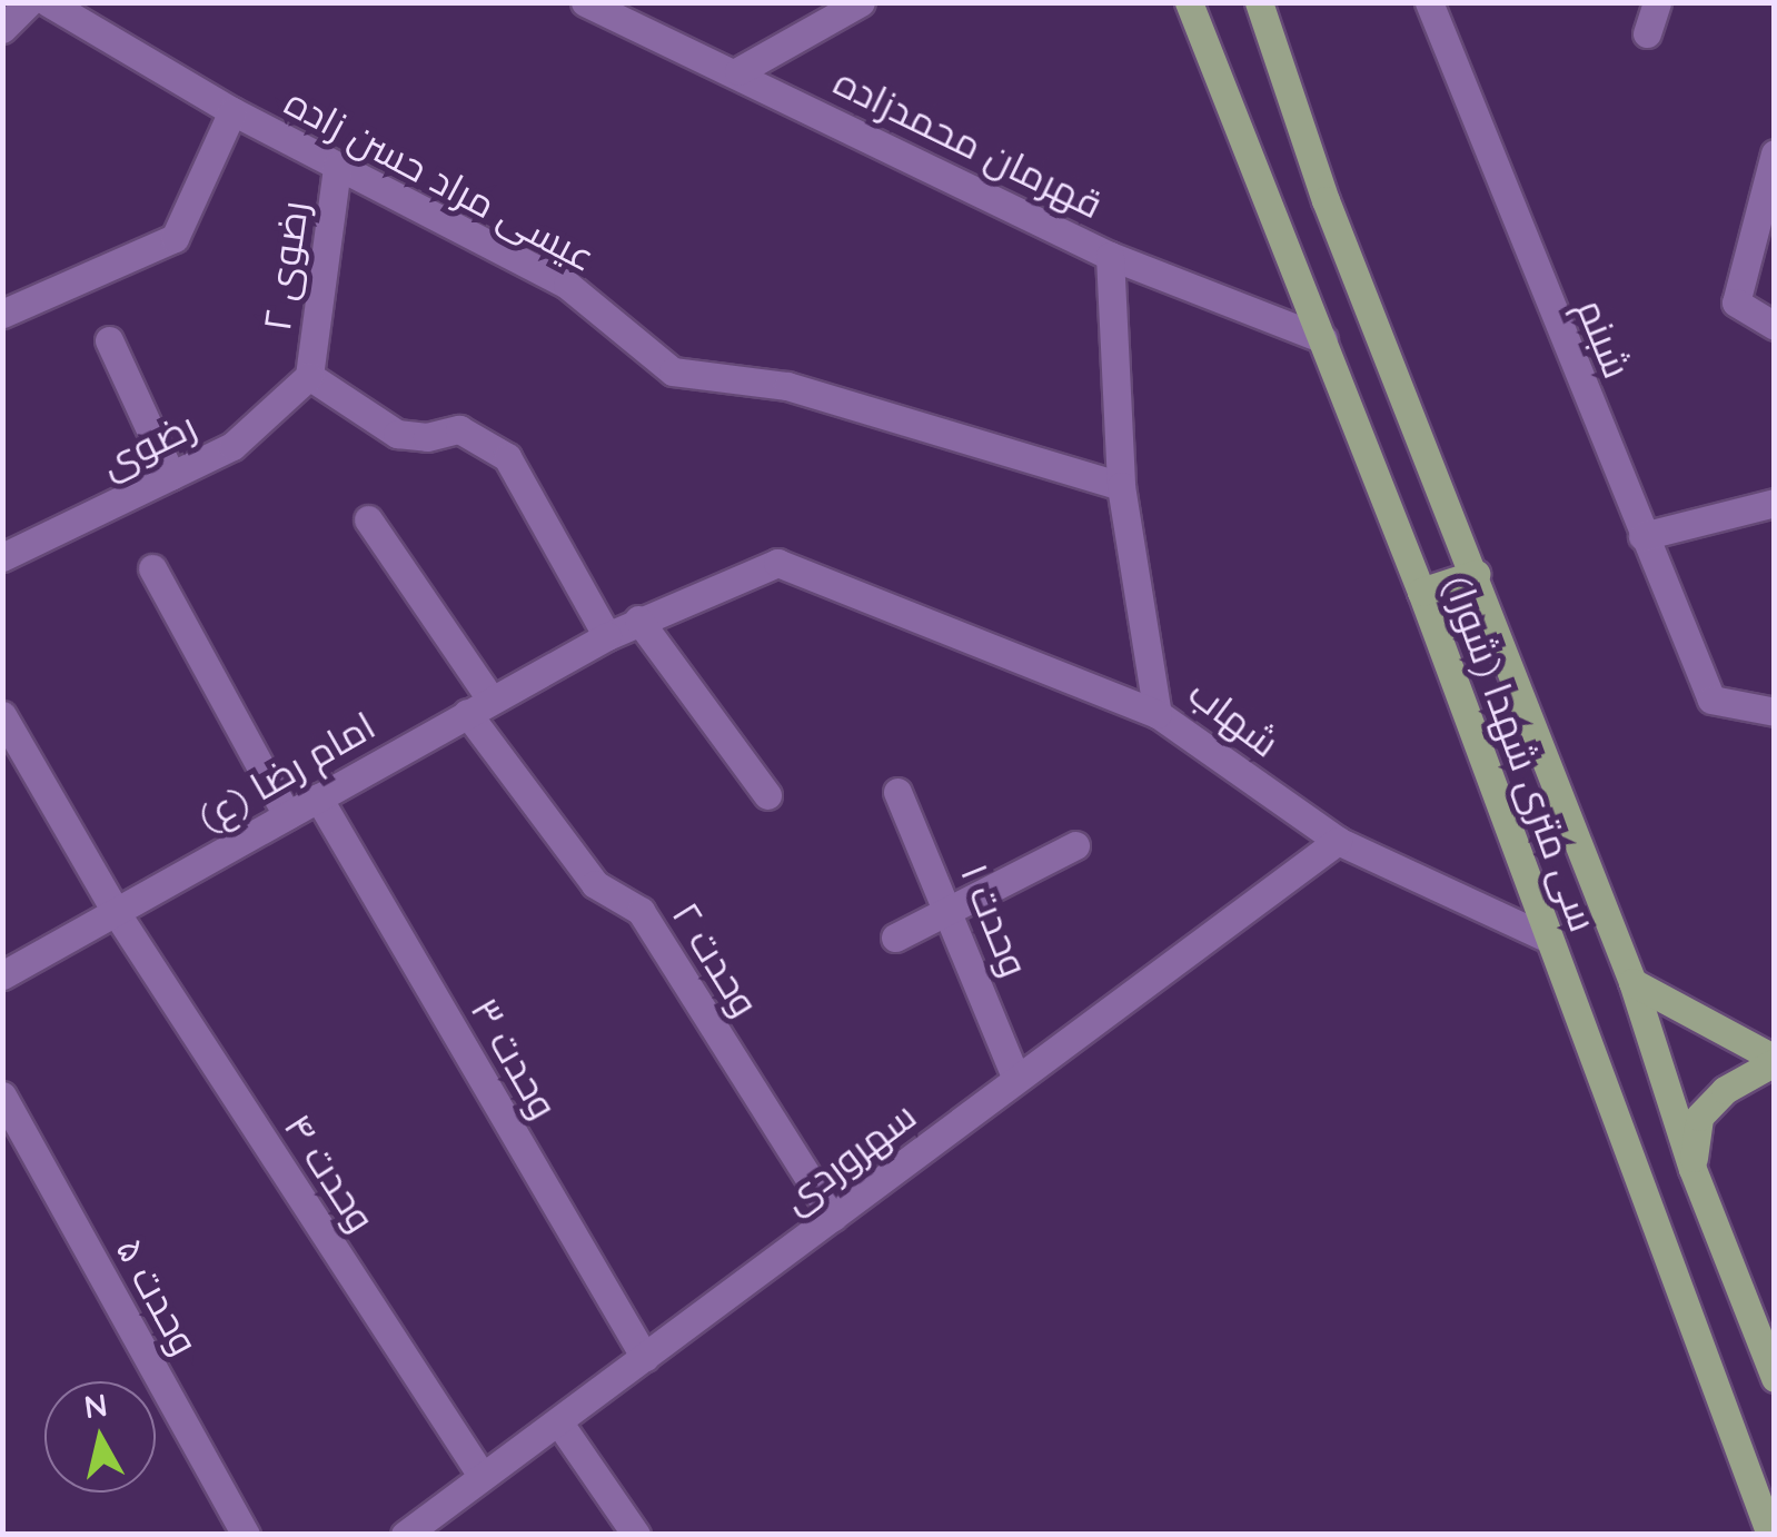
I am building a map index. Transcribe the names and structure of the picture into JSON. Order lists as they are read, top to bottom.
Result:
{
  "streets": {
    "main road": ["سی متری شهدا (شورا)"],
    "street": [
      "قهرمان محمدزاده",
      "عیسی مراد حسن زاده",
      "رضوی ۲",
      "شبنم",
      "رضوی",
      "شهاب",
      "امام رضا (ع)",
      "وحدت ۱",
      "وحدت ۲",
      "وحدت ۳",
      "سهروردی",
      "وحدت ۴",
      "وحدت ۵"
    ]
  },
  "crossings": [
    ["قهرمان محمدزاده", "شهاب"],
    ["قهرمان محمدزاده", "سی متری شهدا (شورا)"],
    ["عیسی مراد حسن زاده", "رضوی ۲"],
    ["عیسی مراد حسن زاده", "شهاب"],
    ["رضوی ۲", "رضوی"],
    ["شهاب", "سی متری شهدا (شورا)"],
    ["شهاب", "امام رضا (ع)"],
    ["شهاب", "سهروردی"],
    ["امام رضا (ع)", "وحدت ۲"],
    ["امام رضا (ع)", "وحدت ۳"],
    ["امام رضا (ع)", "وحدت ۴"],
    ["وحدت ۱", "سهروردی"],
    ["وحدت ۲", "سهروردی"],
    ["وحدت ۳", "سهروردی"],
    ["سهروردی", "وحدت ۴"]
  ],
  "north": "top"
}
